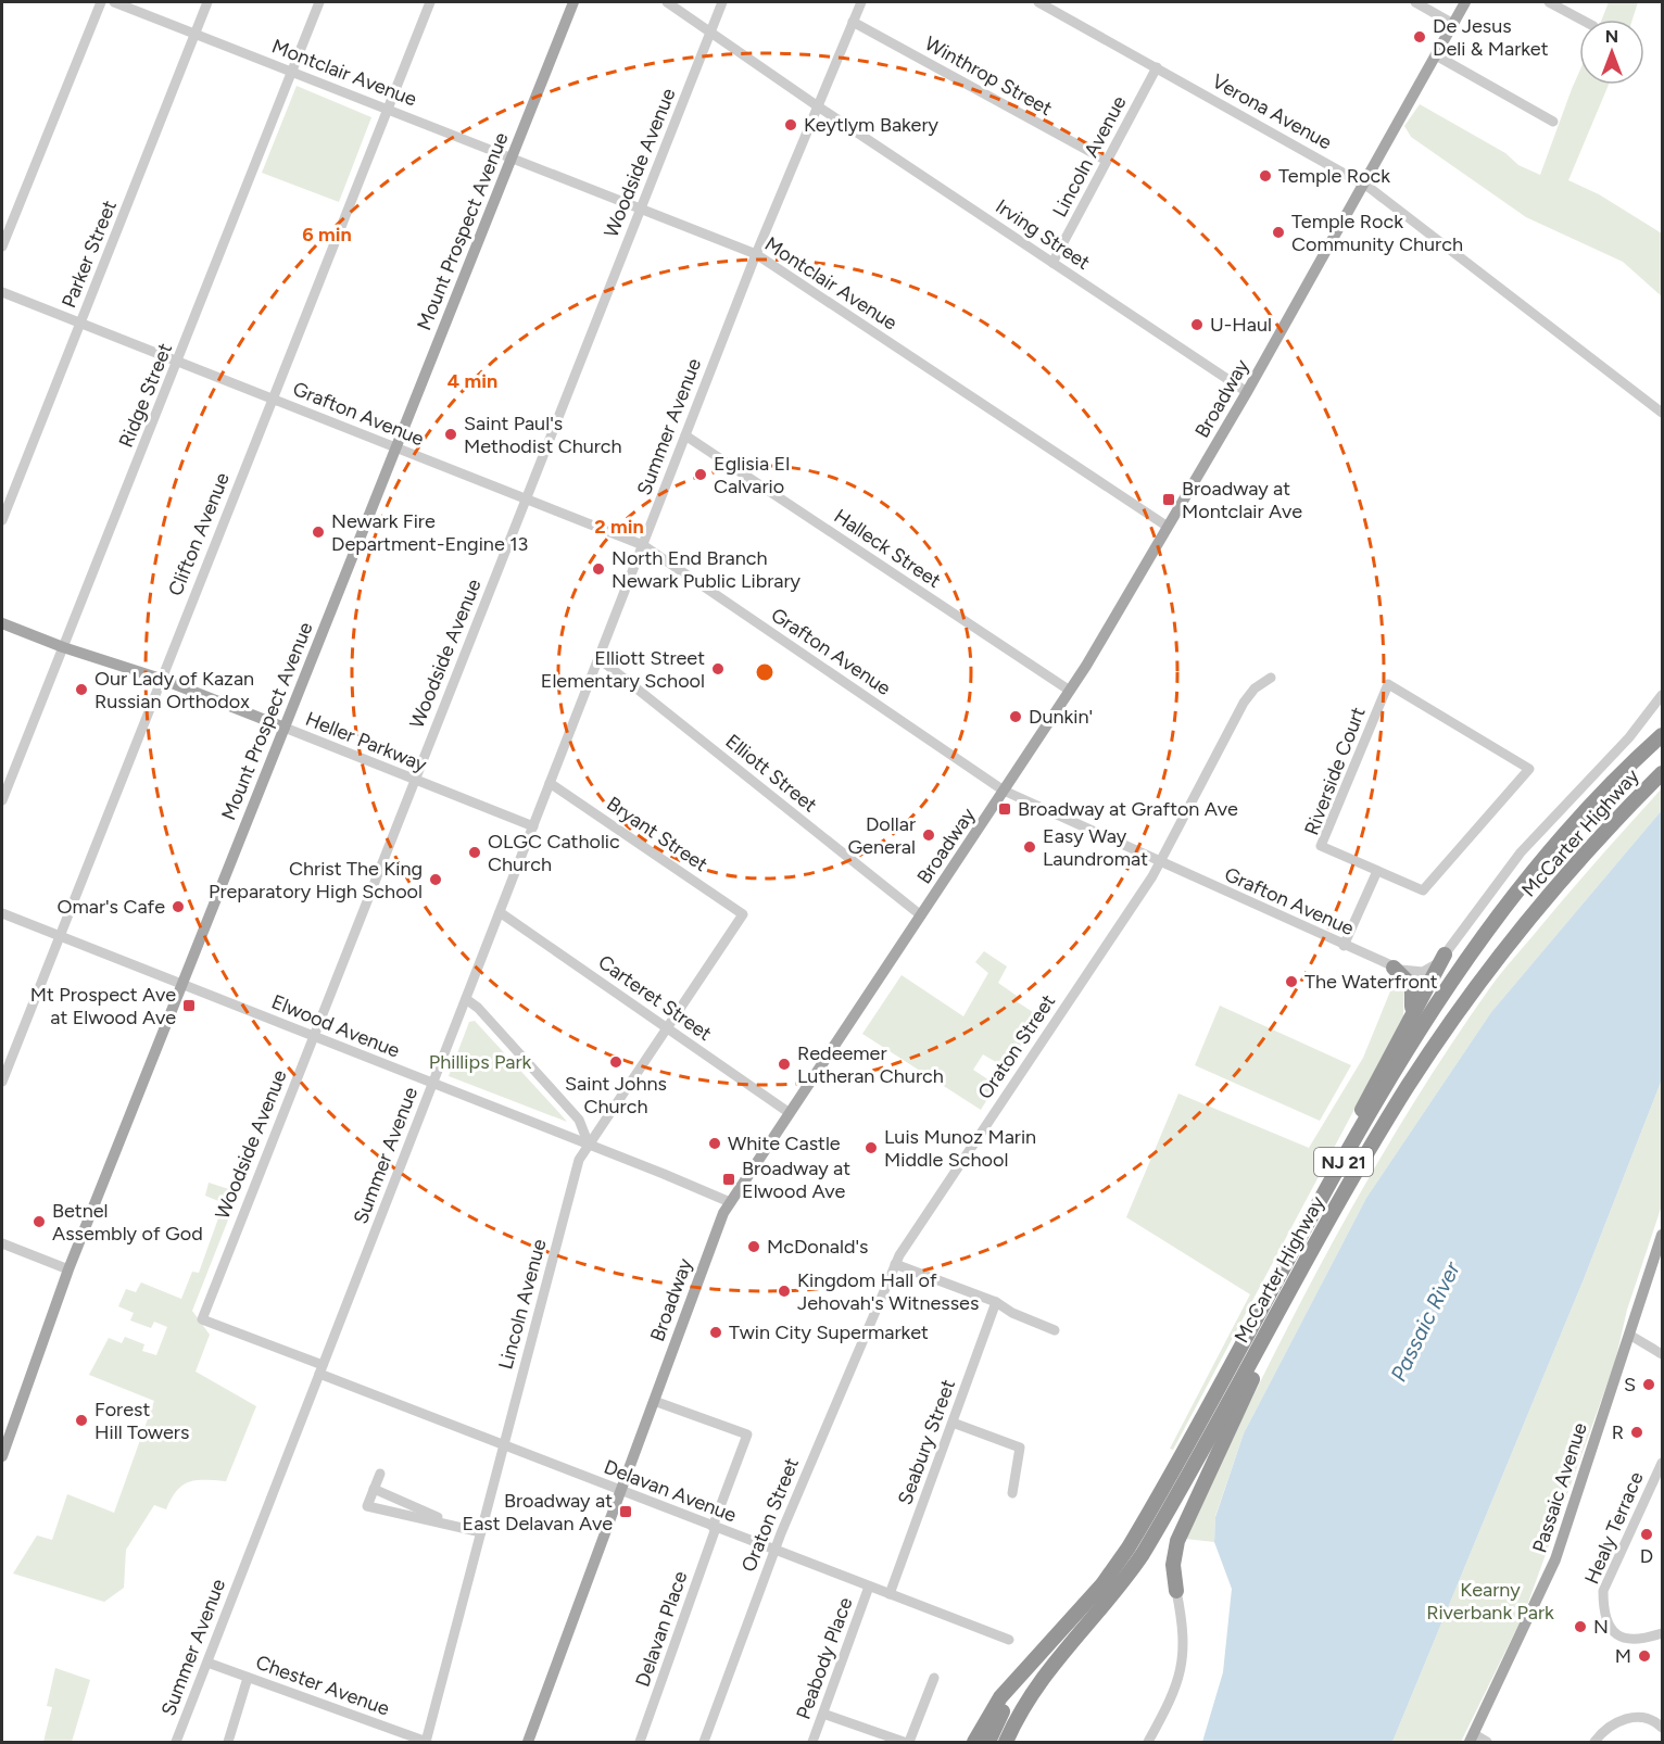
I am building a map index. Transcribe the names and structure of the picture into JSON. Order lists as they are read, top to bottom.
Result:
{
  "streets": {
    "highway": ["McCarter Highway", "NJ 21"],
    "main road": [
      "Mount Prospect Avenue",
      "Broadway",
      "Heller Parkway",
      "Passaic Avenue"
    ],
    "street": [
      "Montclair Avenue",
      "Winthrop Street",
      "Verona Avenue",
      "Lincoln Avenue",
      "Woodside Avenue",
      "Irving Street",
      "Parker Street",
      "Ridge Street",
      "Grafton Avenue",
      "Summer Avenue",
      "Clifton Avenue",
      "Halleck Street",
      "Riverside Court",
      "Elliott Street",
      "Bryant Street",
      "Carteret Street",
      "Elwood Avenue",
      "Oraton Street",
      "Seabury Street",
      "Delavan Avenue",
      "Healy Terrace",
      "Delavan Place",
      "Peabody Place",
      "Chester Avenue"
    ]
  },
  "crossings": [
    ["Montclair Avenue", "Woodside Avenue"],
    ["Montclair Avenue", "Mount Prospect Avenue"],
    ["Montclair Avenue", "Parker Street"],
    ["Montclair Avenue", "Ridge Street"],
    ["Montclair Avenue", "Broadway"],
    ["Montclair Avenue", "Summer Avenue"],
    ["Montclair Avenue", "Clifton Avenue"],
    ["Winthrop Street", "Lincoln Avenue"],
    ["Winthrop Street", "Summer Avenue"],
    ["Verona Avenue", "Lincoln Avenue"],
    ["Verona Avenue", "Broadway"],
    ["Lincoln Avenue", "Irving Street"],
    ["Lincoln Avenue", "Bryant Street"],
    ["Lincoln Avenue", "Carteret Street"],
    ["Lincoln Avenue", "Elwood Avenue"],
    ["Lincoln Avenue", "Delavan Avenue"],
    ["Lincoln Avenue", "Chester Avenue"],
    ["Woodside Avenue", "Irving Street"],
    ["Woodside Avenue", "Grafton Avenue"],
    ["Woodside Avenue", "Heller Parkway"],
    ["Woodside Avenue", "Elwood Avenue"],
    ["Woodside Avenue", "Delavan Avenue"],
    ["Mount Prospect Avenue", "Grafton Avenue"],
    ["Mount Prospect Avenue", "Heller Parkway"],
    ["Mount Prospect Avenue", "Elwood Avenue"],
    ["Irving Street", "Broadway"],
    ["Irving Street", "Summer Avenue"],
    ["Parker Street", "Grafton Avenue"],
    ["Ridge Street", "Grafton Avenue"],
    ["Ridge Street", "Heller Parkway"],
    ["Broadway", "Grafton Avenue"],
    ["Broadway", "Halleck Street"],
    ["Broadway", "Elliott Street"],
    ["Broadway", "Carteret Street"],
    ["Broadway", "Elwood Avenue"],
    ["Broadway", "Delavan Avenue"],
    ["Broadway", "Delavan Place"],
    ["Grafton Avenue", "Summer Avenue"],
    ["Grafton Avenue", "Clifton Avenue"],
    ["Grafton Avenue", "McCarter Highway"],
    ["Grafton Avenue", "Oraton Street"],
    ["Summer Avenue", "Halleck Street"],
    ["Summer Avenue", "Heller Parkway"],
    ["Summer Avenue", "Elliott Street"],
    ["Summer Avenue", "Bryant Street"],
    ["Summer Avenue", "Carteret Street"],
    ["Summer Avenue", "Elwood Avenue"],
    ["Summer Avenue", "Delavan Avenue"],
    ["Summer Avenue", "Chester Avenue"],
    ["Clifton Avenue", "Heller Parkway"],
    ["Clifton Avenue", "Elwood Avenue"],
    ["Oraton Street", "Delavan Avenue"],
    ["Seabury Street", "Delavan Avenue"],
    ["Delavan Avenue", "Delavan Place"],
    ["Delavan Avenue", "Peabody Place"]
  ],
  "water": ["Passaic River"],
  "parks": ["Phillips Park", "Kearny Riverbank Park"],
  "places": {
    "other": [
      "De Jesus Deli & Market",
      "Keytlym Bakery",
      "Temple Rock",
      "Temple Rock Community Church",
      "U-Haul",
      "Saint Paul's Methodist Church",
      "Eglisia El Calvario",
      "Newark Fire Department-Engine 13",
      "North End Branch Newark Public Library",
      "Elliott Street Elementary School",
      "Our Lady of Kazan Russian Orthodox",
      "Dunkin'",
      "Dollar General",
      "Easy Way Laundromat",
      "OLGC Catholic Church",
      "Christ The King Preparatory High School",
      "Omar's Cafe",
      "The Waterfront",
      "Saint Johns Church",
      "Redeemer Lutheran Church",
      "White Castle",
      "Luis Munoz Marin Middle School",
      "Betnel Assembly of God",
      "McDonald's",
      "Kingdom Hall of Jehovah's Witnesses",
      "Twin City Supermarket",
      "S",
      "Forest Hill Towers",
      "R",
      "D",
      "N",
      "M"
    ],
    "transit": [
      "Broadway at Montclair Ave",
      "Broadway at Grafton Ave",
      "Mt Prospect Ave at Elwood Ave",
      "Broadway at Elwood Ave",
      "Broadway at East Delavan Ave"
    ]
  },
  "north": "top",
  "rings": ["6 min", "4 min", "2 min"]
}
